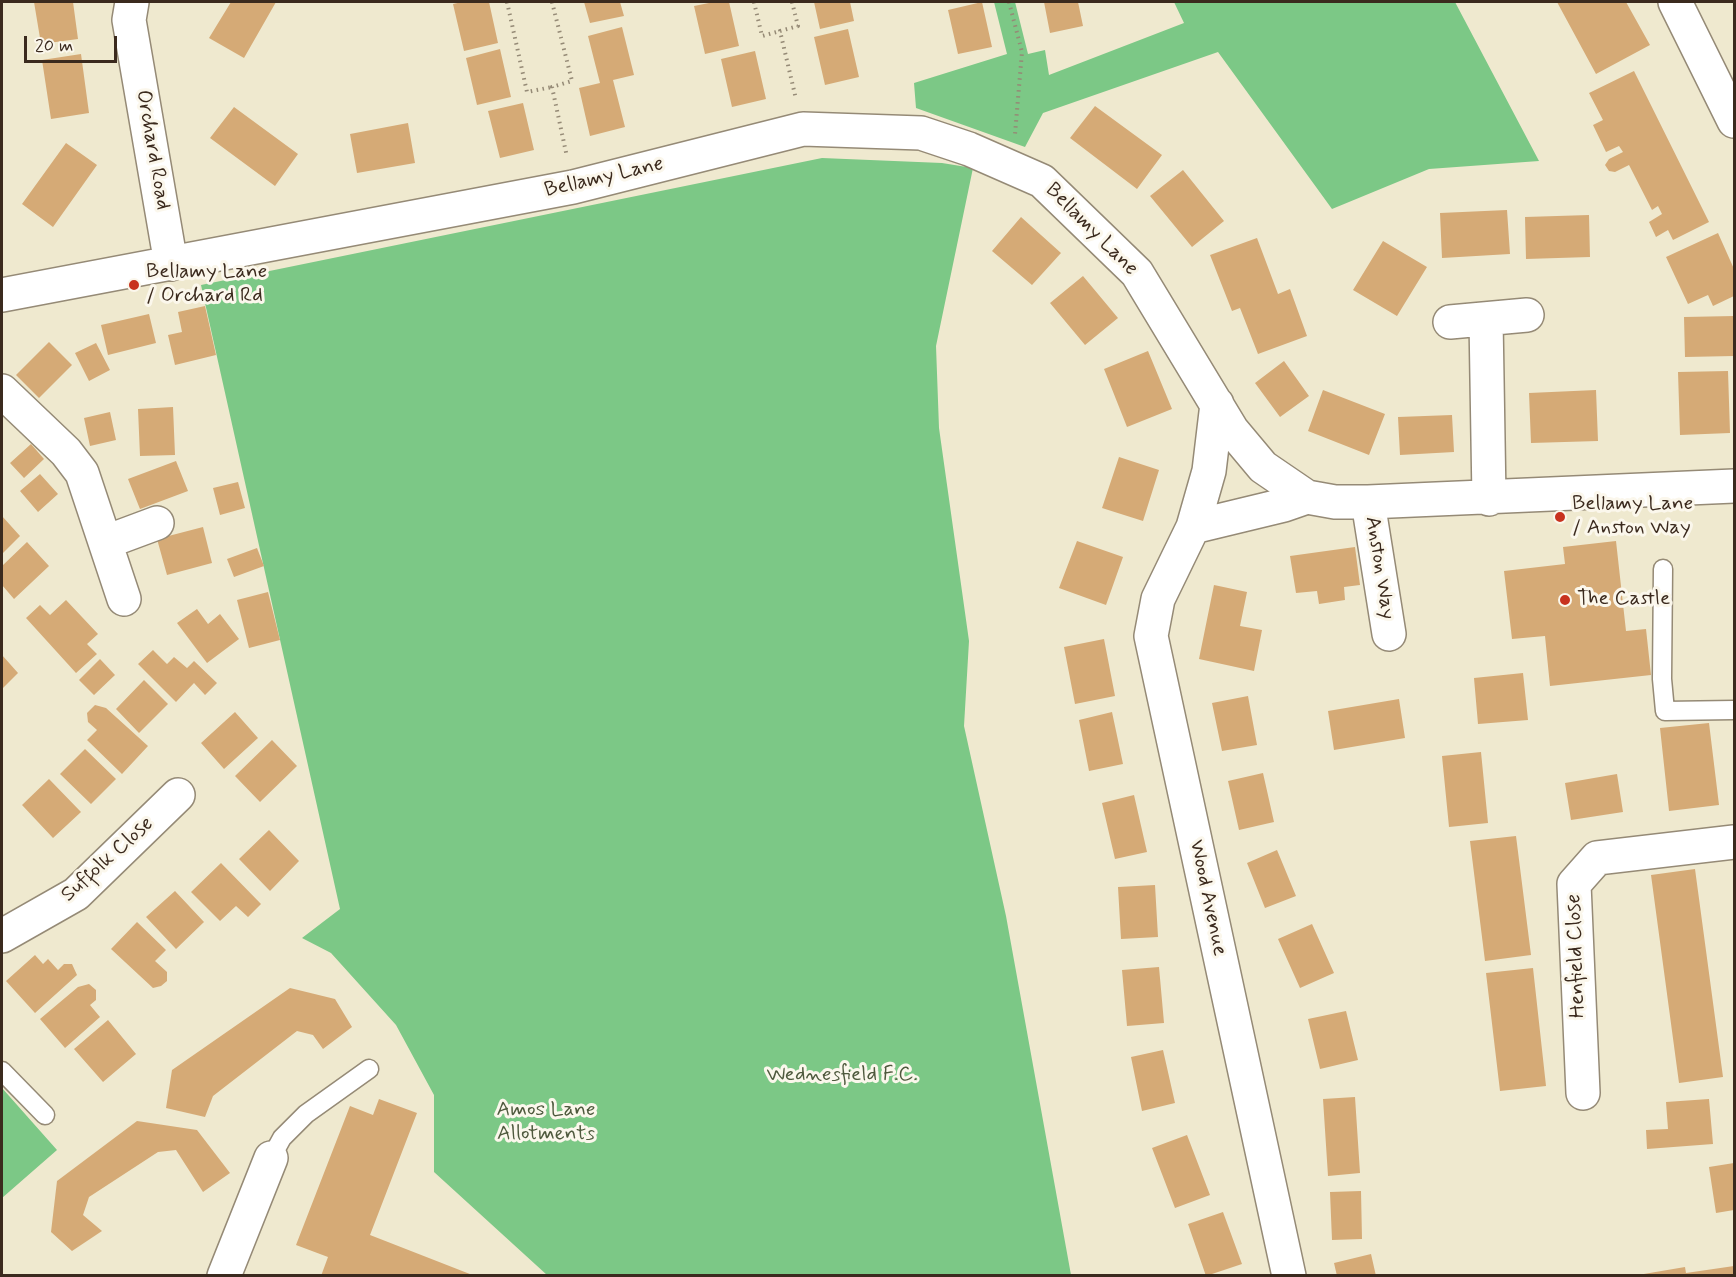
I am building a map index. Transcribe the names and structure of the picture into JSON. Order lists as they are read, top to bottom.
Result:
{
  "streets": {
    "street": [
      "Orchard Road",
      "Bellamy Lane",
      "Anston Way",
      "Suffolk Close",
      "Wood Avenue",
      "Henfield Close"
    ]
  },
  "crossings": [
    ["Orchard Road", "Bellamy Lane"],
    ["Bellamy Lane", "Anston Way"],
    ["Bellamy Lane", "Wood Avenue"]
  ],
  "parks": ["Wednesfield F.C.", "Amos Lane Allotments"],
  "places": ["Bellamy Lane / Orchard Rd", "Bellamy Lane / Anston Way", "The Castle"],
  "scale_bar": "20 m"
}
